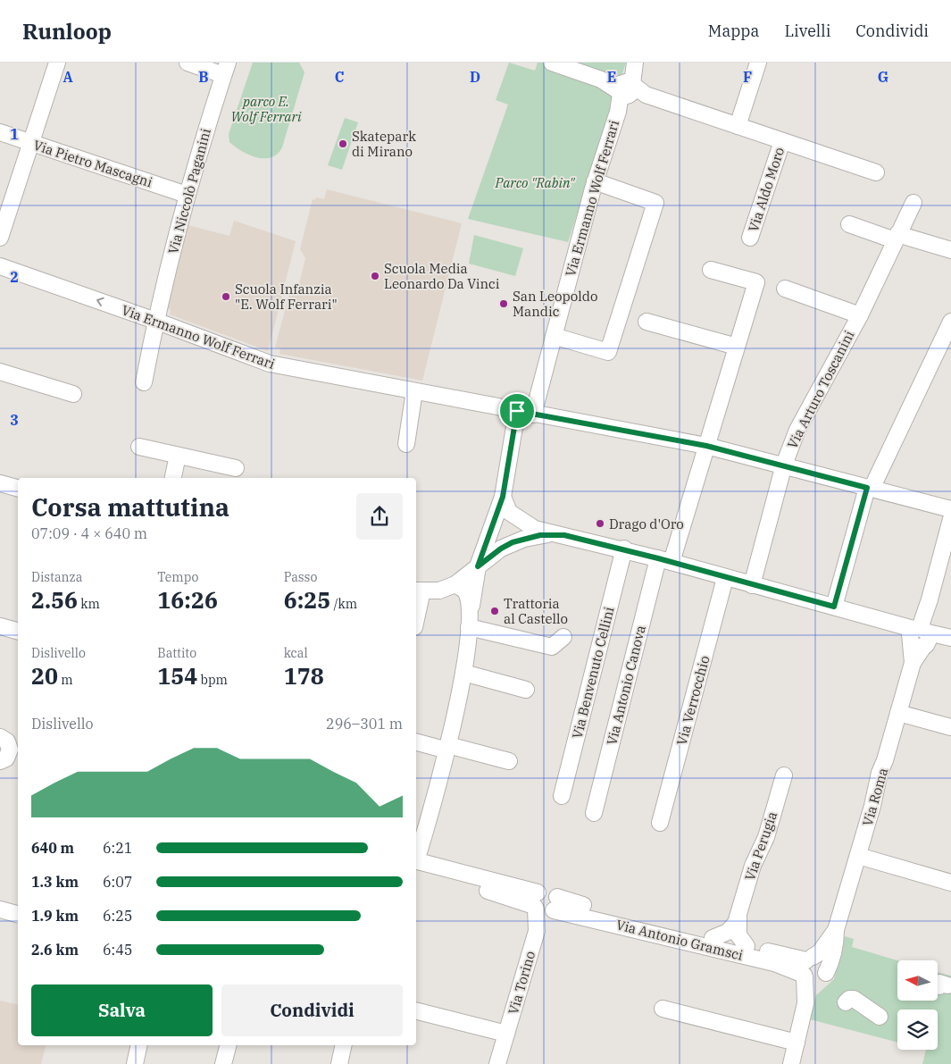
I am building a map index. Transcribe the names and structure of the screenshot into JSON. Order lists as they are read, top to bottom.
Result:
{
  "streets": {
    "street": [
      "Via Pietro Mascagni",
      "Via Aldo Moro",
      "Via Niccolò Paganini",
      "Via Ermanno Wolf Ferrari",
      "Via Arturo Toscanini",
      "Via Benvenuto Cellini",
      "Via Antonio Canova",
      "Via Verrocchio",
      "Via Roma",
      "Via Perugia",
      "Via Antonio Gramsci",
      "Via Torino"
    ]
  },
  "crossings": [
    ["Via Pietro Mascagni", "Via Niccolò Paganini"],
    ["Via Aldo Moro", "Via Ermanno Wolf Ferrari"],
    ["Via Niccolò Paganini", "Via Ermanno Wolf Ferrari"],
    ["Via Ermanno Wolf Ferrari", "Via Arturo Toscanini"],
    ["Via Roma", "Via Antonio Gramsci"],
    ["Via Perugia", "Via Antonio Gramsci"],
    ["Via Antonio Gramsci", "Via Torino"]
  ],
  "parks": ["parco E. Wolf Ferrari", "Parco \"Rabin\""],
  "places": [
    "Skatepark di Mirano",
    "Scuola Media Leonardo Da Vinci",
    "Scuola Infanzia \"E. Wolf Ferrari\"",
    "San Leopoldo Mandic",
    "Drago d'Oro",
    "Trattoria al Castello"
  ],
  "north": "left",
  "page": {
    "header": "Runloop",
    "nav": ["Mappa", "Livelli", "Condividi"],
    "heading": ["Corsa mattutina", "07:09 · 4 × 640 m"],
    "stats": [
      ["Distanza", "2.56 km"],
      ["Tempo", "16:26"],
      ["Passo", "6:25 /km"],
      ["Dislivello", "20 m"],
      ["Battito", "154 bpm"],
      ["kcal", "178"]
    ],
    "chart": ["Dislivello", "296–301 m"],
    "list": [
      {
        "name": "640 m",
        "note": "6:21"
      },
      {
        "name": "1.3 km",
        "note": "6:07"
      },
      {
        "name": "1.9 km",
        "note": "6:25"
      },
      {
        "name": "2.6 km",
        "note": "6:45"
      }
    ],
    "buttons": ["Salva", "Condividi"]
  },
  "grid": {
    "columns": [
      "A",
      "B",
      "C",
      "D",
      "E",
      "F",
      "G"
    ],
    "rows": ["1", "2", "3"]
  }
}
